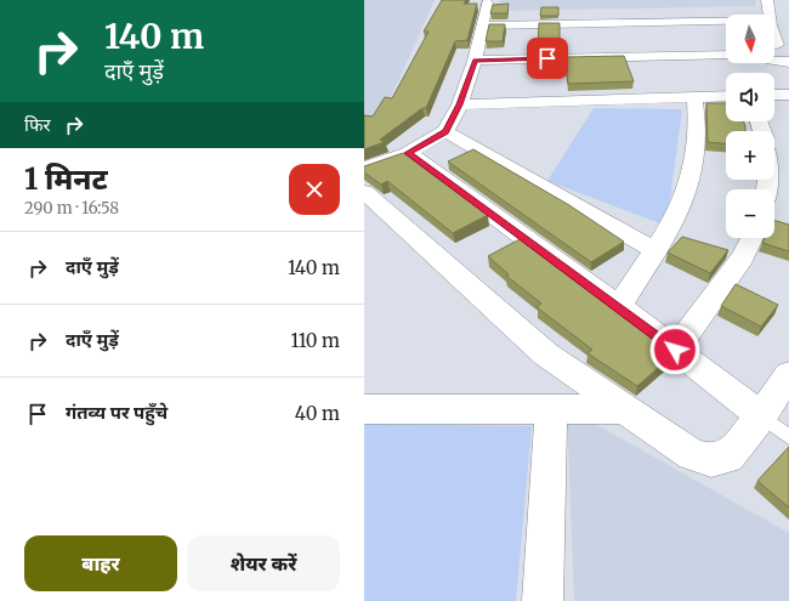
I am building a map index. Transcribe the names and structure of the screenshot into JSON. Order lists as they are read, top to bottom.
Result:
{
  "north": "bottom",
  "page": {
    "turn": ["140 m", "दाएँ मुड़ें"],
    "map_buttons": ["+", "−"],
    "then": "फिर",
    "heading": ["1 मिनट", "290 m · 16:58"],
    "list": [
      {
        "name": "दाएँ मुड़ें",
        "value": "140 m"
      },
      {
        "name": "दाएँ मुड़ें",
        "value": "110 m"
      },
      {
        "name": "गंतव्य पर पहुँचे",
        "value": "40 m"
      }
    ],
    "buttons": ["बाहर", "शेयर करें"]
  }
}
